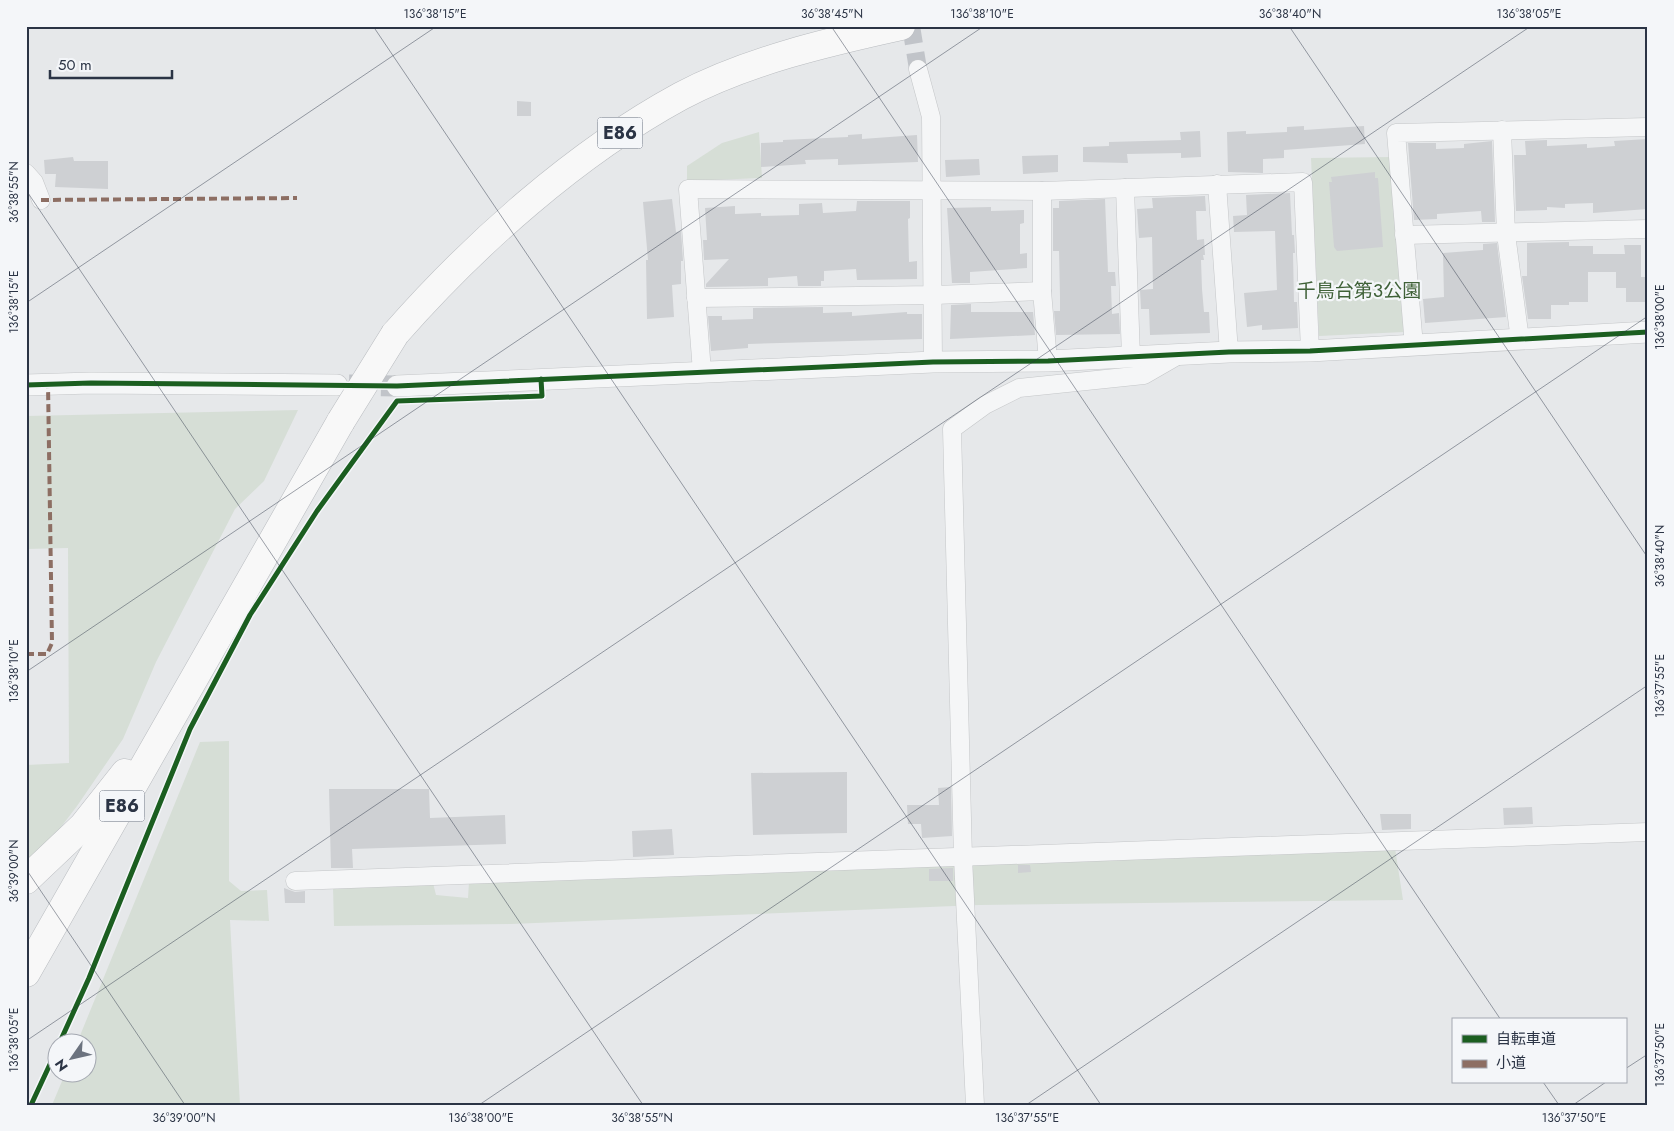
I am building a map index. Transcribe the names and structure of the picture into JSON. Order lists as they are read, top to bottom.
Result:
{
  "streets": {
    "highway": ["E86"]
  },
  "parks": ["千鳥台第3公園"],
  "legend": ["自転車道", "小道"],
  "scale_bar": "50 m",
  "north": "bottom left",
  "coordinates": [
    "136°38'15\"E",
    "36°38'45\"N",
    "136°38'10\"E",
    "36°38'40\"N",
    "136°38'05\"E",
    "36°38'55\"N",
    "136°38'00\"E",
    "136°37'55\"E",
    "36°39'00\"N",
    "136°37'50\"E"
  ]
}
